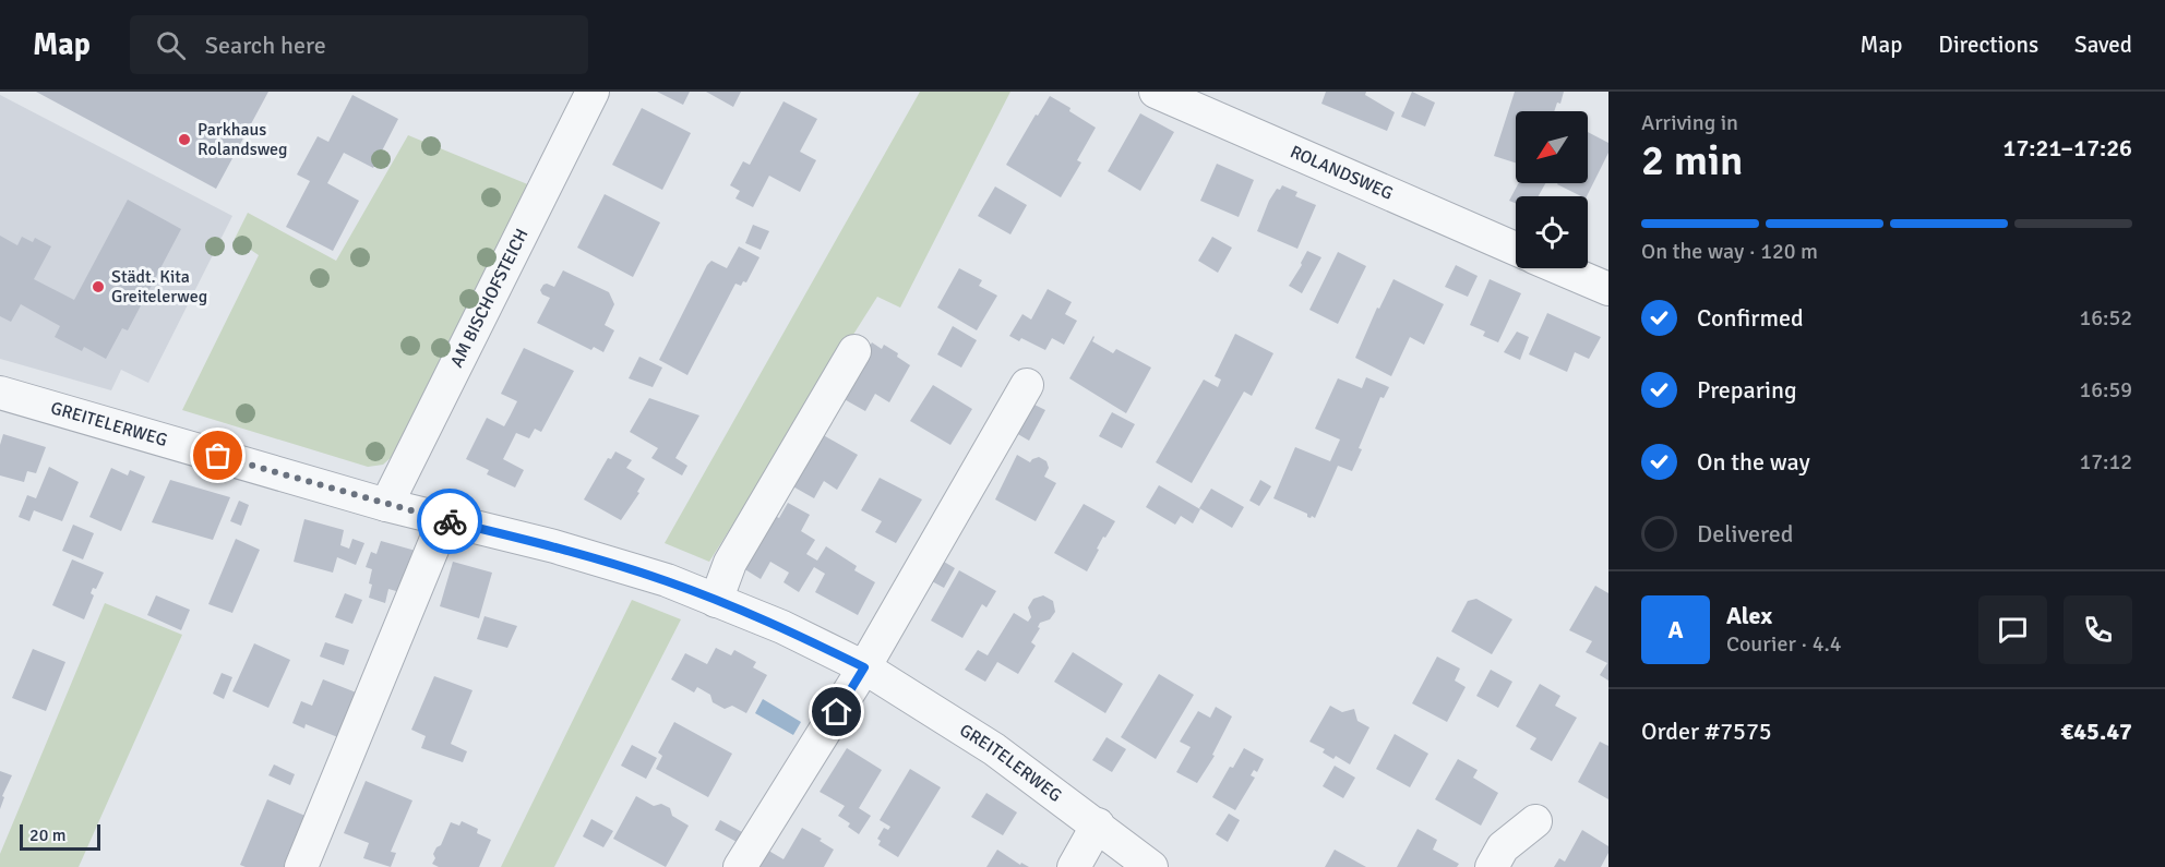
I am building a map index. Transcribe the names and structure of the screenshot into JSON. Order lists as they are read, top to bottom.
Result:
{
  "streets": {
    "street": ["ROLANDSWEG", "AM BISCHOFSTEICH", "GREITELERWEG"]
  },
  "crossings": [
    ["AM BISCHOFSTEICH", "GREITELERWEG"]
  ],
  "places": ["Parkhaus Rolandsweg", "Städt. Kita Greitelerweg"],
  "scale_bar": "20 m",
  "north": "bottom left",
  "page": {
    "header": "Map",
    "search": "Search here",
    "nav": ["Map", "Directions", "Saved"],
    "heading": ["2 min", "Arriving in", "17:21–17:26"],
    "panel": [
      "Alex",
      "Courier · 4.4",
      "Order #7575",
      "€45.47"
    ],
    "bar": "On the way · 120 m",
    "list": [
      ["Confirmed", "16:52"],
      ["Preparing", "16:59"],
      ["On the way", "17:12"],
      "Delivered"
    ],
    "round": "A",
    "scale": "20 m"
  }
}
